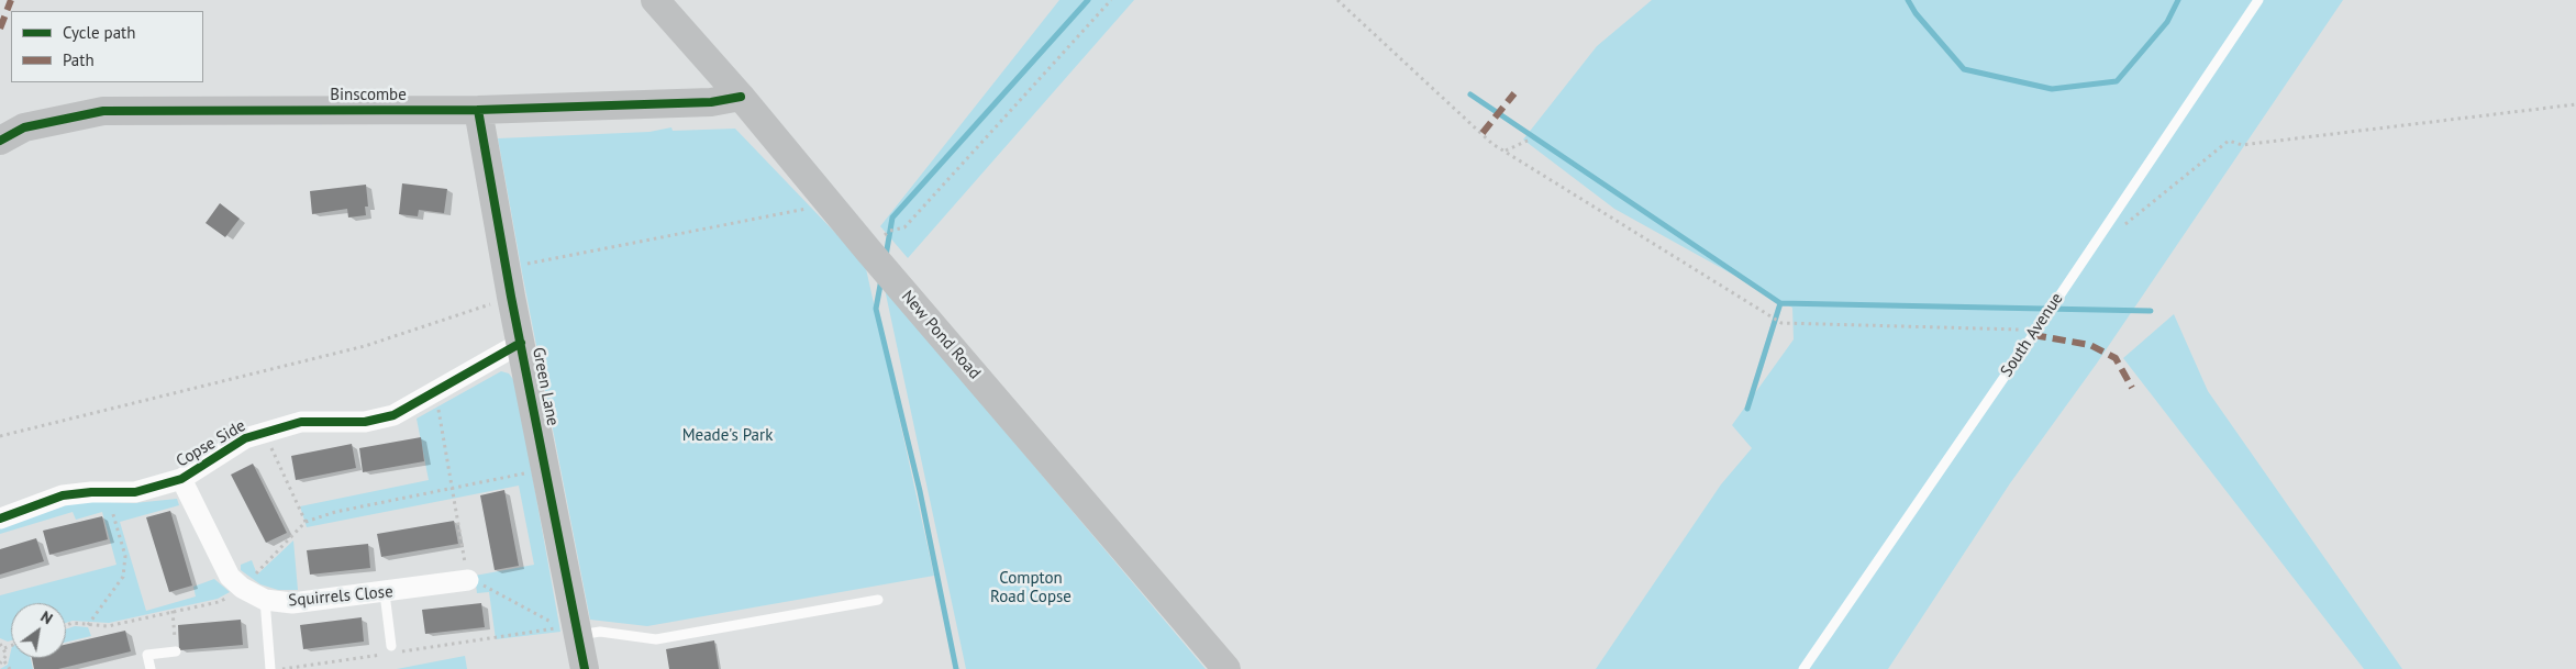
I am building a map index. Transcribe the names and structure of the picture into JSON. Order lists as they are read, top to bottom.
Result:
{
  "streets": {
    "street": [
      "Binscombe",
      "New Pond Road",
      "Green Lane",
      "Copse Side",
      "Squirrels Close"
    ],
    "lane": ["South Avenue"]
  },
  "crossings": [
    ["Binscombe", "New Pond Road"],
    ["Binscombe", "Green Lane"],
    ["Green Lane", "Copse Side"],
    ["Copse Side", "Squirrels Close"]
  ],
  "parks": ["Meade's Park", "Compton Road Copse"],
  "legend": ["Cycle path", "Path"],
  "north": "top right"
}
